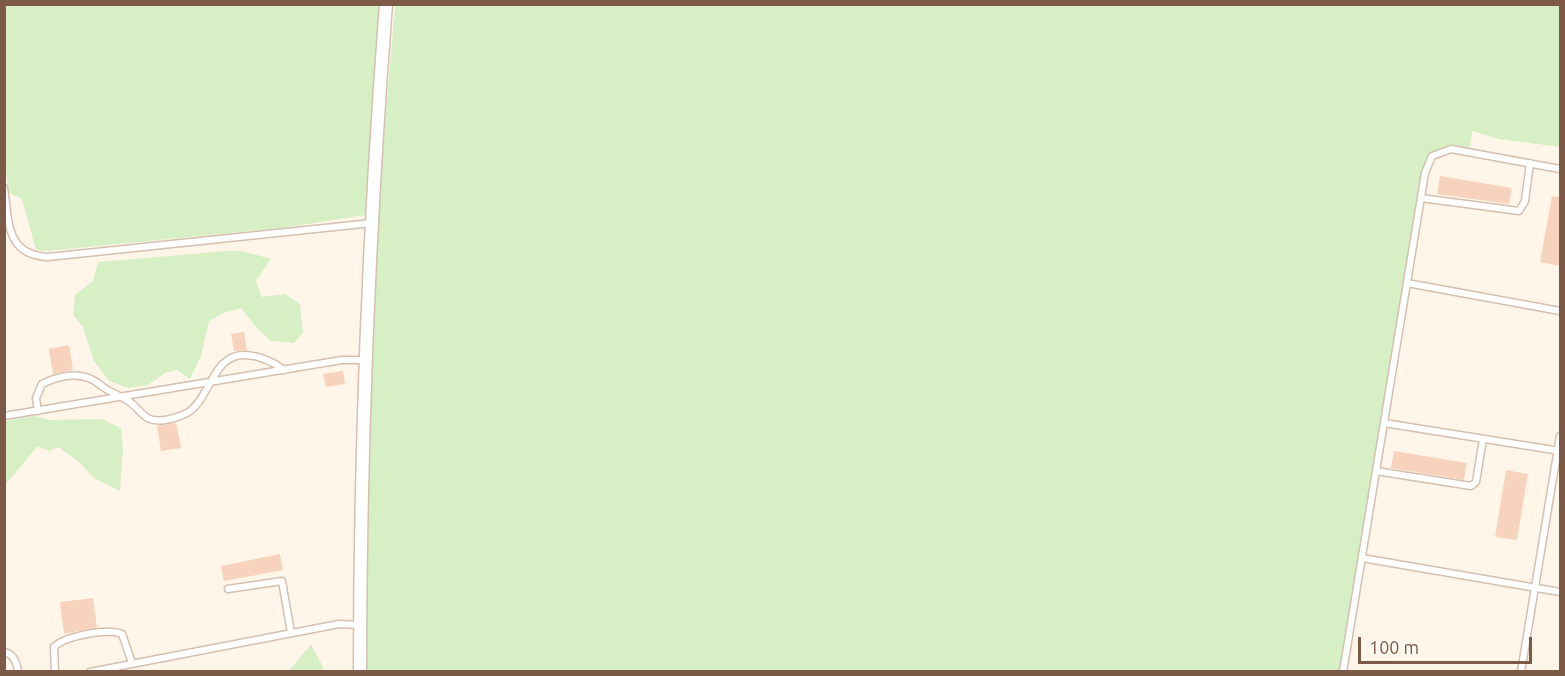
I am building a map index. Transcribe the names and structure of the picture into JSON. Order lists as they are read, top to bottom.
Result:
{
  "scale_bar": "100 m"
}
